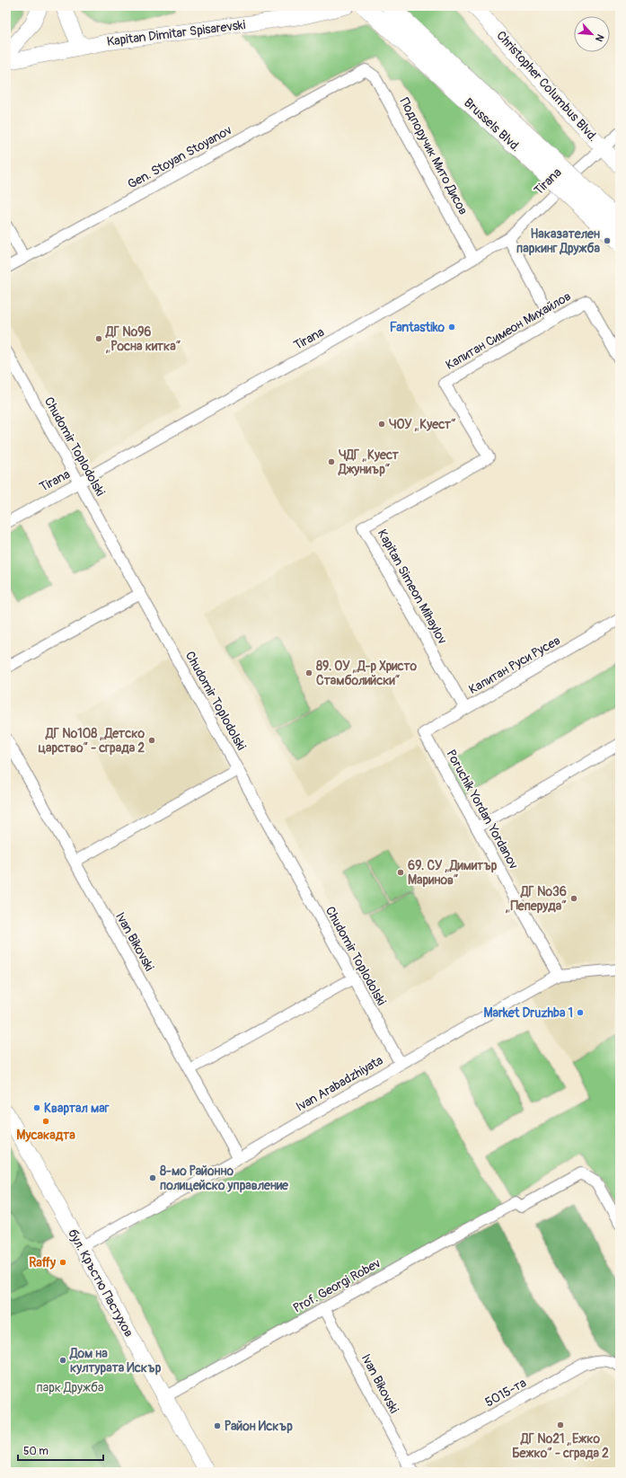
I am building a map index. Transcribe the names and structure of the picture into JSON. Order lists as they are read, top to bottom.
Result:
{
  "streets": {
    "main road": ["Brussels Blvd."],
    "street": [
      "Kapitan Dimitar Spisarevski",
      "Christopher Columbus Blvd.",
      "Подпоручик Мито Дисов",
      "Gen. Stoyan Stoyanov",
      "Tirana",
      "Капитан Симеон Михайлов",
      "Chudomir Toplodolski",
      "Капитан Руси Русев",
      "Рoruchik Yordan Yordanov",
      "Ivan Bikovski",
      "Ivan Arabadzhiyata",
      "бул. Кръстю Пастухов",
      "Prof. Georgi Robev",
      "5015-та"
    ]
  },
  "crossings": [
    ["Christopher Columbus Blvd.", "Tirana"],
    ["Подпоручик Мито Дисов", "Gen. Stoyan Stoyanov"],
    ["Подпоручик Мито Дисов", "Tirana"],
    ["Tirana", "Chudomir Toplodolski"],
    ["Капитан Симеон Михайлов", "Капитан Руси Русев"],
    ["Chudomir Toplodolski", "Ivan Arabadzhiyata"],
    ["Капитан Руси Русев", "Рoruchik Yordan Yordanov"],
    ["Рoruchik Yordan Yordanov", "Ivan Arabadzhiyata"],
    ["Ivan Bikovski", "Ivan Arabadzhiyata"],
    ["Ivan Bikovski", "Prof. Georgi Robev"],
    ["Ivan Bikovski", "5015-та"],
    ["Ivan Arabadzhiyata", "бул. Кръстю Пастухов"],
    ["бул. Кръстю Пастухов", "Prof. Georgi Robev"]
  ],
  "parks": ["парк Дружба"],
  "places": [
    "Наказателен паркинг Дружба",
    "Fantastiko",
    "ДГ №96 „Росна китка“",
    "ЧОУ „Куест“",
    "ЧДГ „Куест Джуниър“",
    "89. ОУ „Д-р Христо Стамболийски“",
    "ДГ №108 „Детско царство“ - сграда 2",
    "69. СУ „Димитър Маринов“",
    "ДГ №36 „Пеперуда“",
    "Market Druzhba 1",
    "Квартал маг",
    "Мусакадта",
    "8-мо Районно полицейско управление",
    "Raffy",
    "Дом на културата Искър",
    "ДГ №21 „Ежко Бежко“ - сграда 2",
    "Район Искър"
  ],
  "scale_bar": "50 m",
  "north": "bottom right"
}
